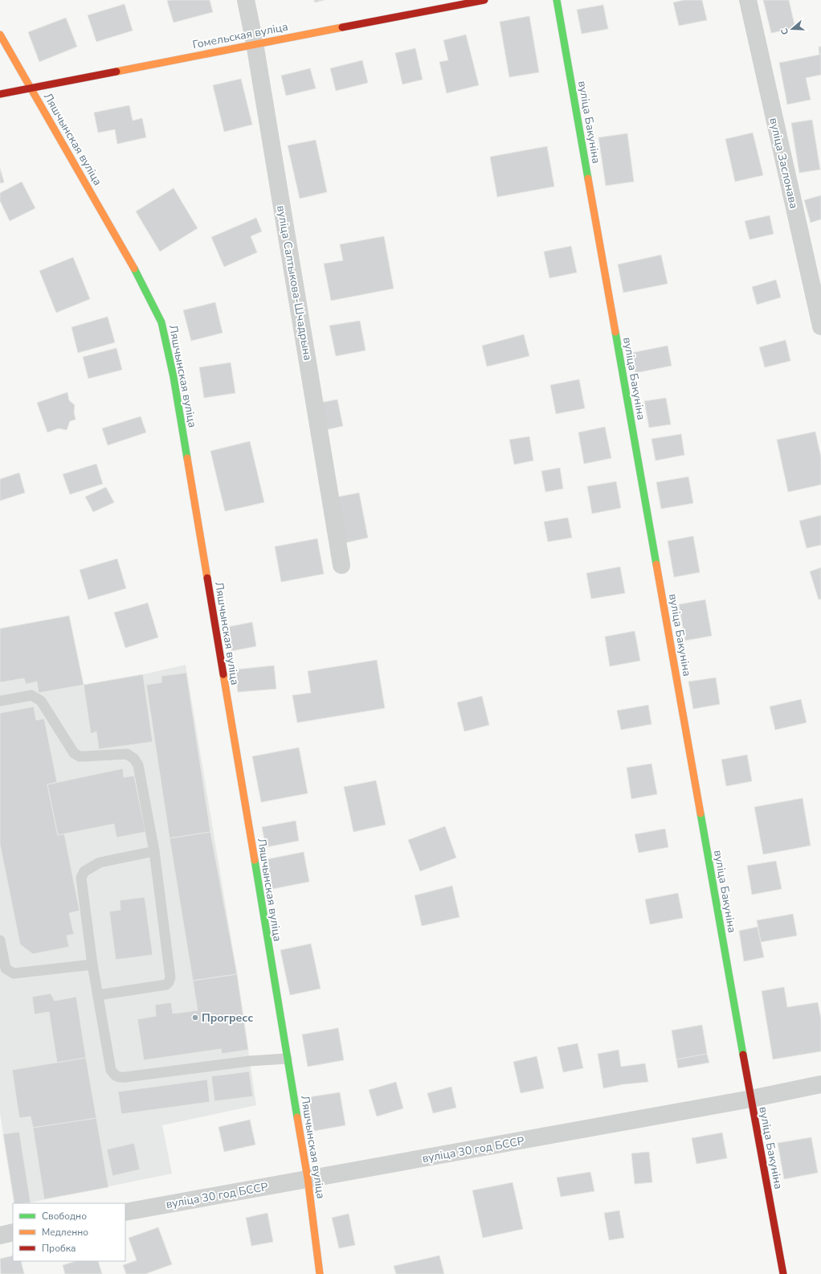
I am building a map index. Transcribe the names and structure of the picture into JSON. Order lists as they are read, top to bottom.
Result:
{
  "streets": {
    "street": [
      "Гомельская вуліца",
      "вуліца Бакуніна",
      "Ляшчынская вуліца",
      "вуліца Заслонава",
      "вуліца Салтыкова-Шчадрына",
      "вуліца 30 год БССР"
    ]
  },
  "crossings": [
    ["Гомельская вуліца", "Ляшчынская вуліца"],
    ["Гомельская вуліца", "вуліца Салтыкова-Шчадрына"],
    ["вуліца Бакуніна", "вуліца 30 год БССР"],
    ["Ляшчынская вуліца", "вуліца 30 год БССР"]
  ],
  "places": ["Прогресс"],
  "legend": ["Свободно", "Медленно", "Пробка"],
  "north": "left"
}
